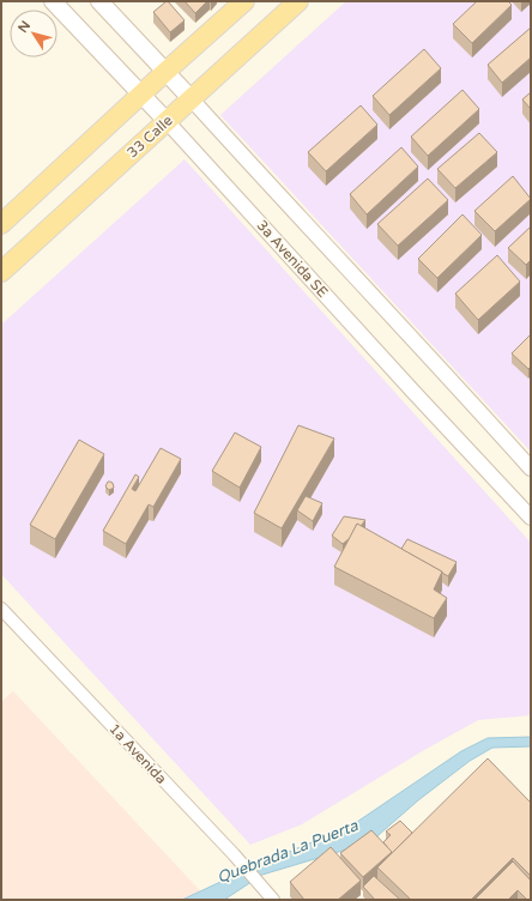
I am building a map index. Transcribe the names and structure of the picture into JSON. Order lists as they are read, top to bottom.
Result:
{
  "streets": {
    "main road": ["33 Calle", "3a Avenida SE"],
    "street": ["1a Avenida"]
  },
  "crossings": [
    ["33 Calle", "3a Avenida SE"]
  ],
  "water": ["Quebrada La Puerta"],
  "north": "top left"
}
